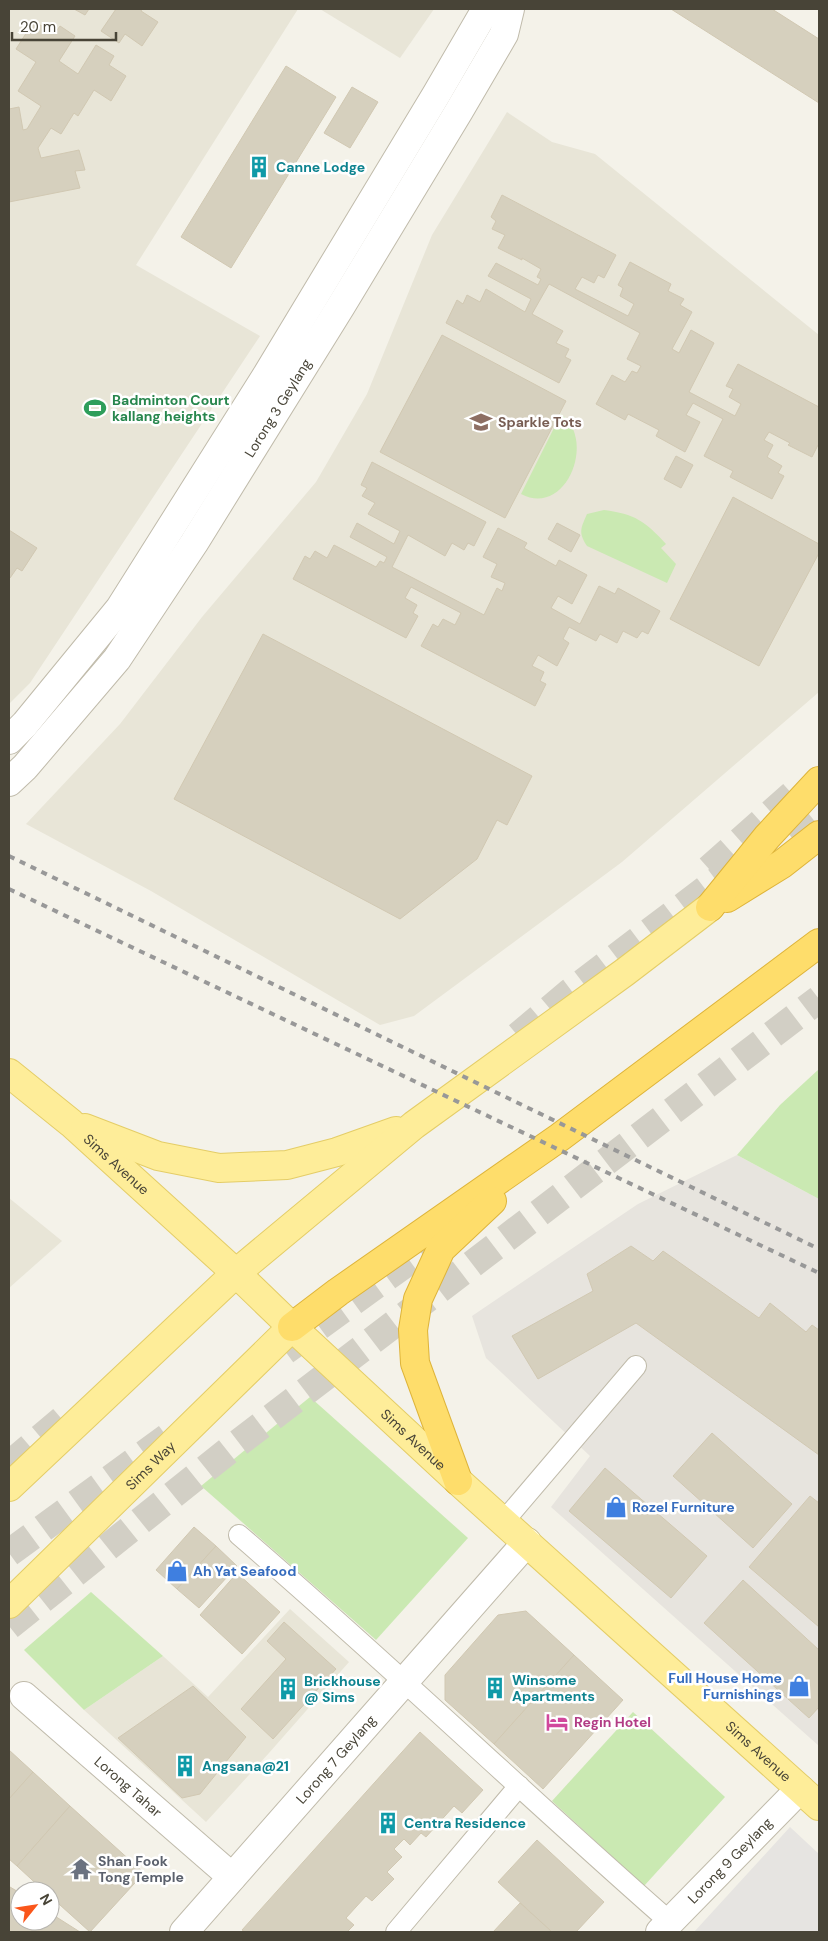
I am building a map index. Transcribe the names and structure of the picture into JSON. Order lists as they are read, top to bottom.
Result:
{
  "streets": {
    "main road": ["Sims Avenue", "Sims Way"],
    "street": [
      "Lorong 3 Geylang",
      "Lorong 7 Geylang",
      "Lorong Tahar",
      "Lorong 9 Geylang"
    ]
  },
  "crossings": [
    ["Sims Avenue", "Sims Way"],
    ["Sims Avenue", "Lorong 7 Geylang"],
    ["Sims Avenue", "Lorong 9 Geylang"],
    ["Lorong 7 Geylang", "Lorong Tahar"]
  ],
  "places": {
    "building": [
      "Canne Lodge",
      "Winsome Apartments",
      "Brickhouse @ Sims",
      "Angsana@21",
      "Centra Residence"
    ],
    "sports": ["Badminton Court kallang heights"],
    "school or university": ["Sparkle Tots"],
    "shop": ["Rozel Furniture", "Ah Yat Seafood", "Full House Home Furnishings"],
    "hotel": ["Regin Hotel"],
    "temple": ["Shan Fook Tong Temple"]
  },
  "scale_bar": "20 m",
  "north": "top right"
}
